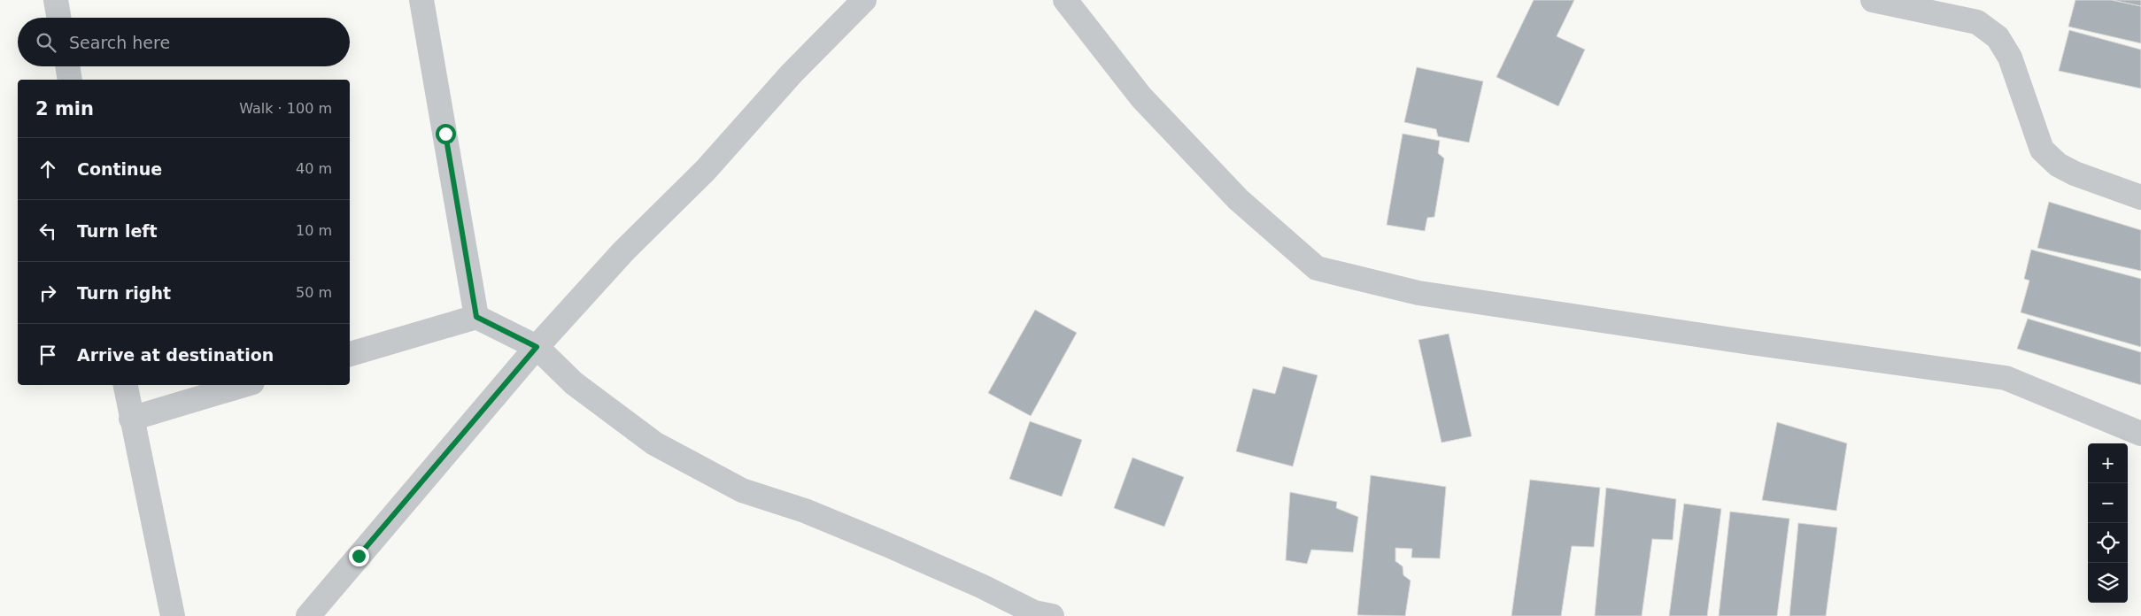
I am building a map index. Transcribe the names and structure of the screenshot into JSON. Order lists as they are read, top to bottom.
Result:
{
  "page": {
    "search": "Search here",
    "heading": ["2 min", "Walk · 100 m"],
    "list": [
      ["Continue", "40 m"],
      ["Turn left", "10 m"],
      ["Turn right", "50 m"],
      "Arrive at destination"
    ],
    "map_buttons": ["+", "−"]
  }
}
